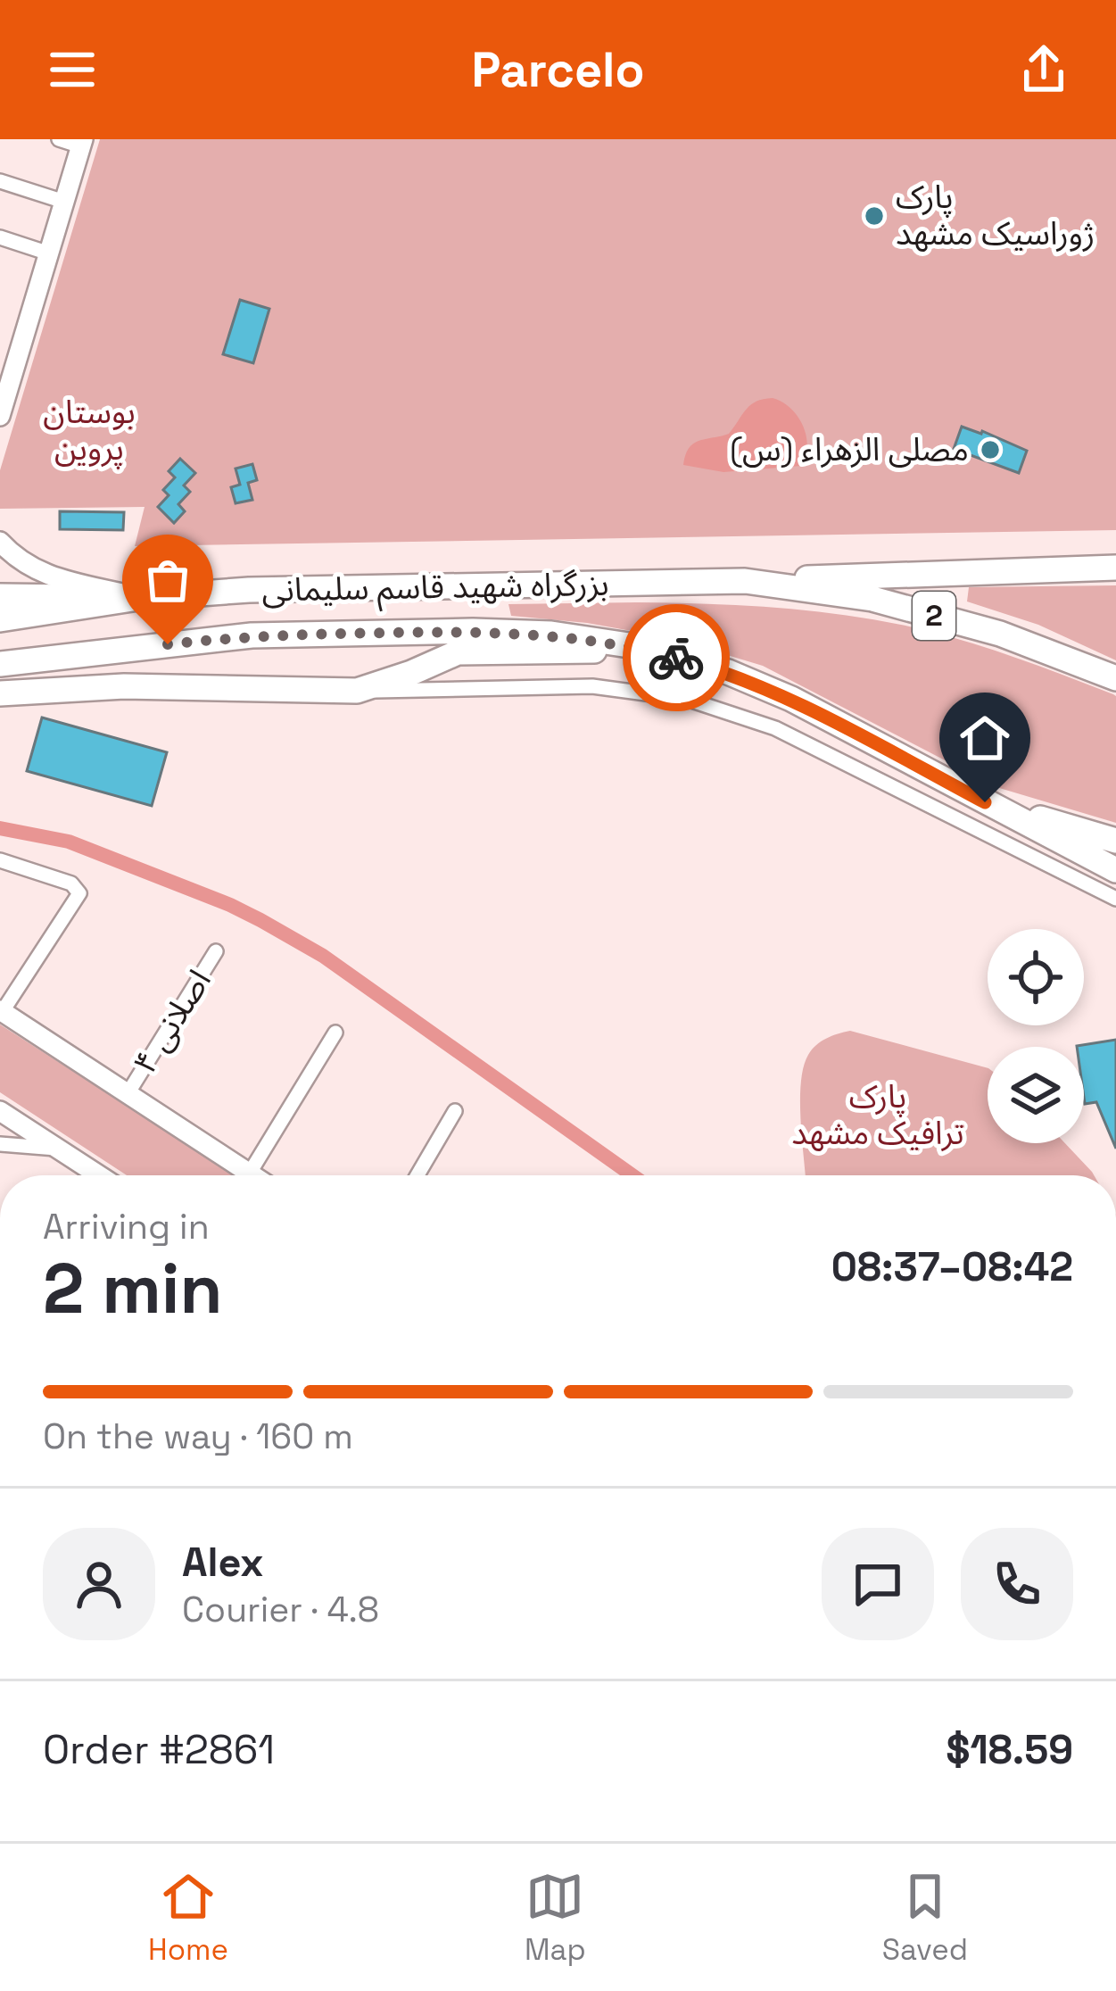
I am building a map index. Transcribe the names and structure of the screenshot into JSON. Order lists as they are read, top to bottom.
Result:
{
  "streets": {
    "highway": ["بزرگراه شهید قاسم سلیمانی", "2"],
    "street": ["اصلانی ۴"]
  },
  "parks": ["بوستان پروین", "پارک ترافیک مشهد"],
  "places": ["پارک ژوراسیک مشهد", "مصلی الزهراء (س)"],
  "page": {
    "header": "Parcelo",
    "heading": ["2 min", "Arriving in", "08:37–08:42"],
    "panel": [
      "Alex",
      "Courier · 4.8",
      "Order #2861",
      "$18.59"
    ],
    "bar": "On the way · 160 m",
    "tabs": ["Home", "Map", "Saved"]
  }
}
